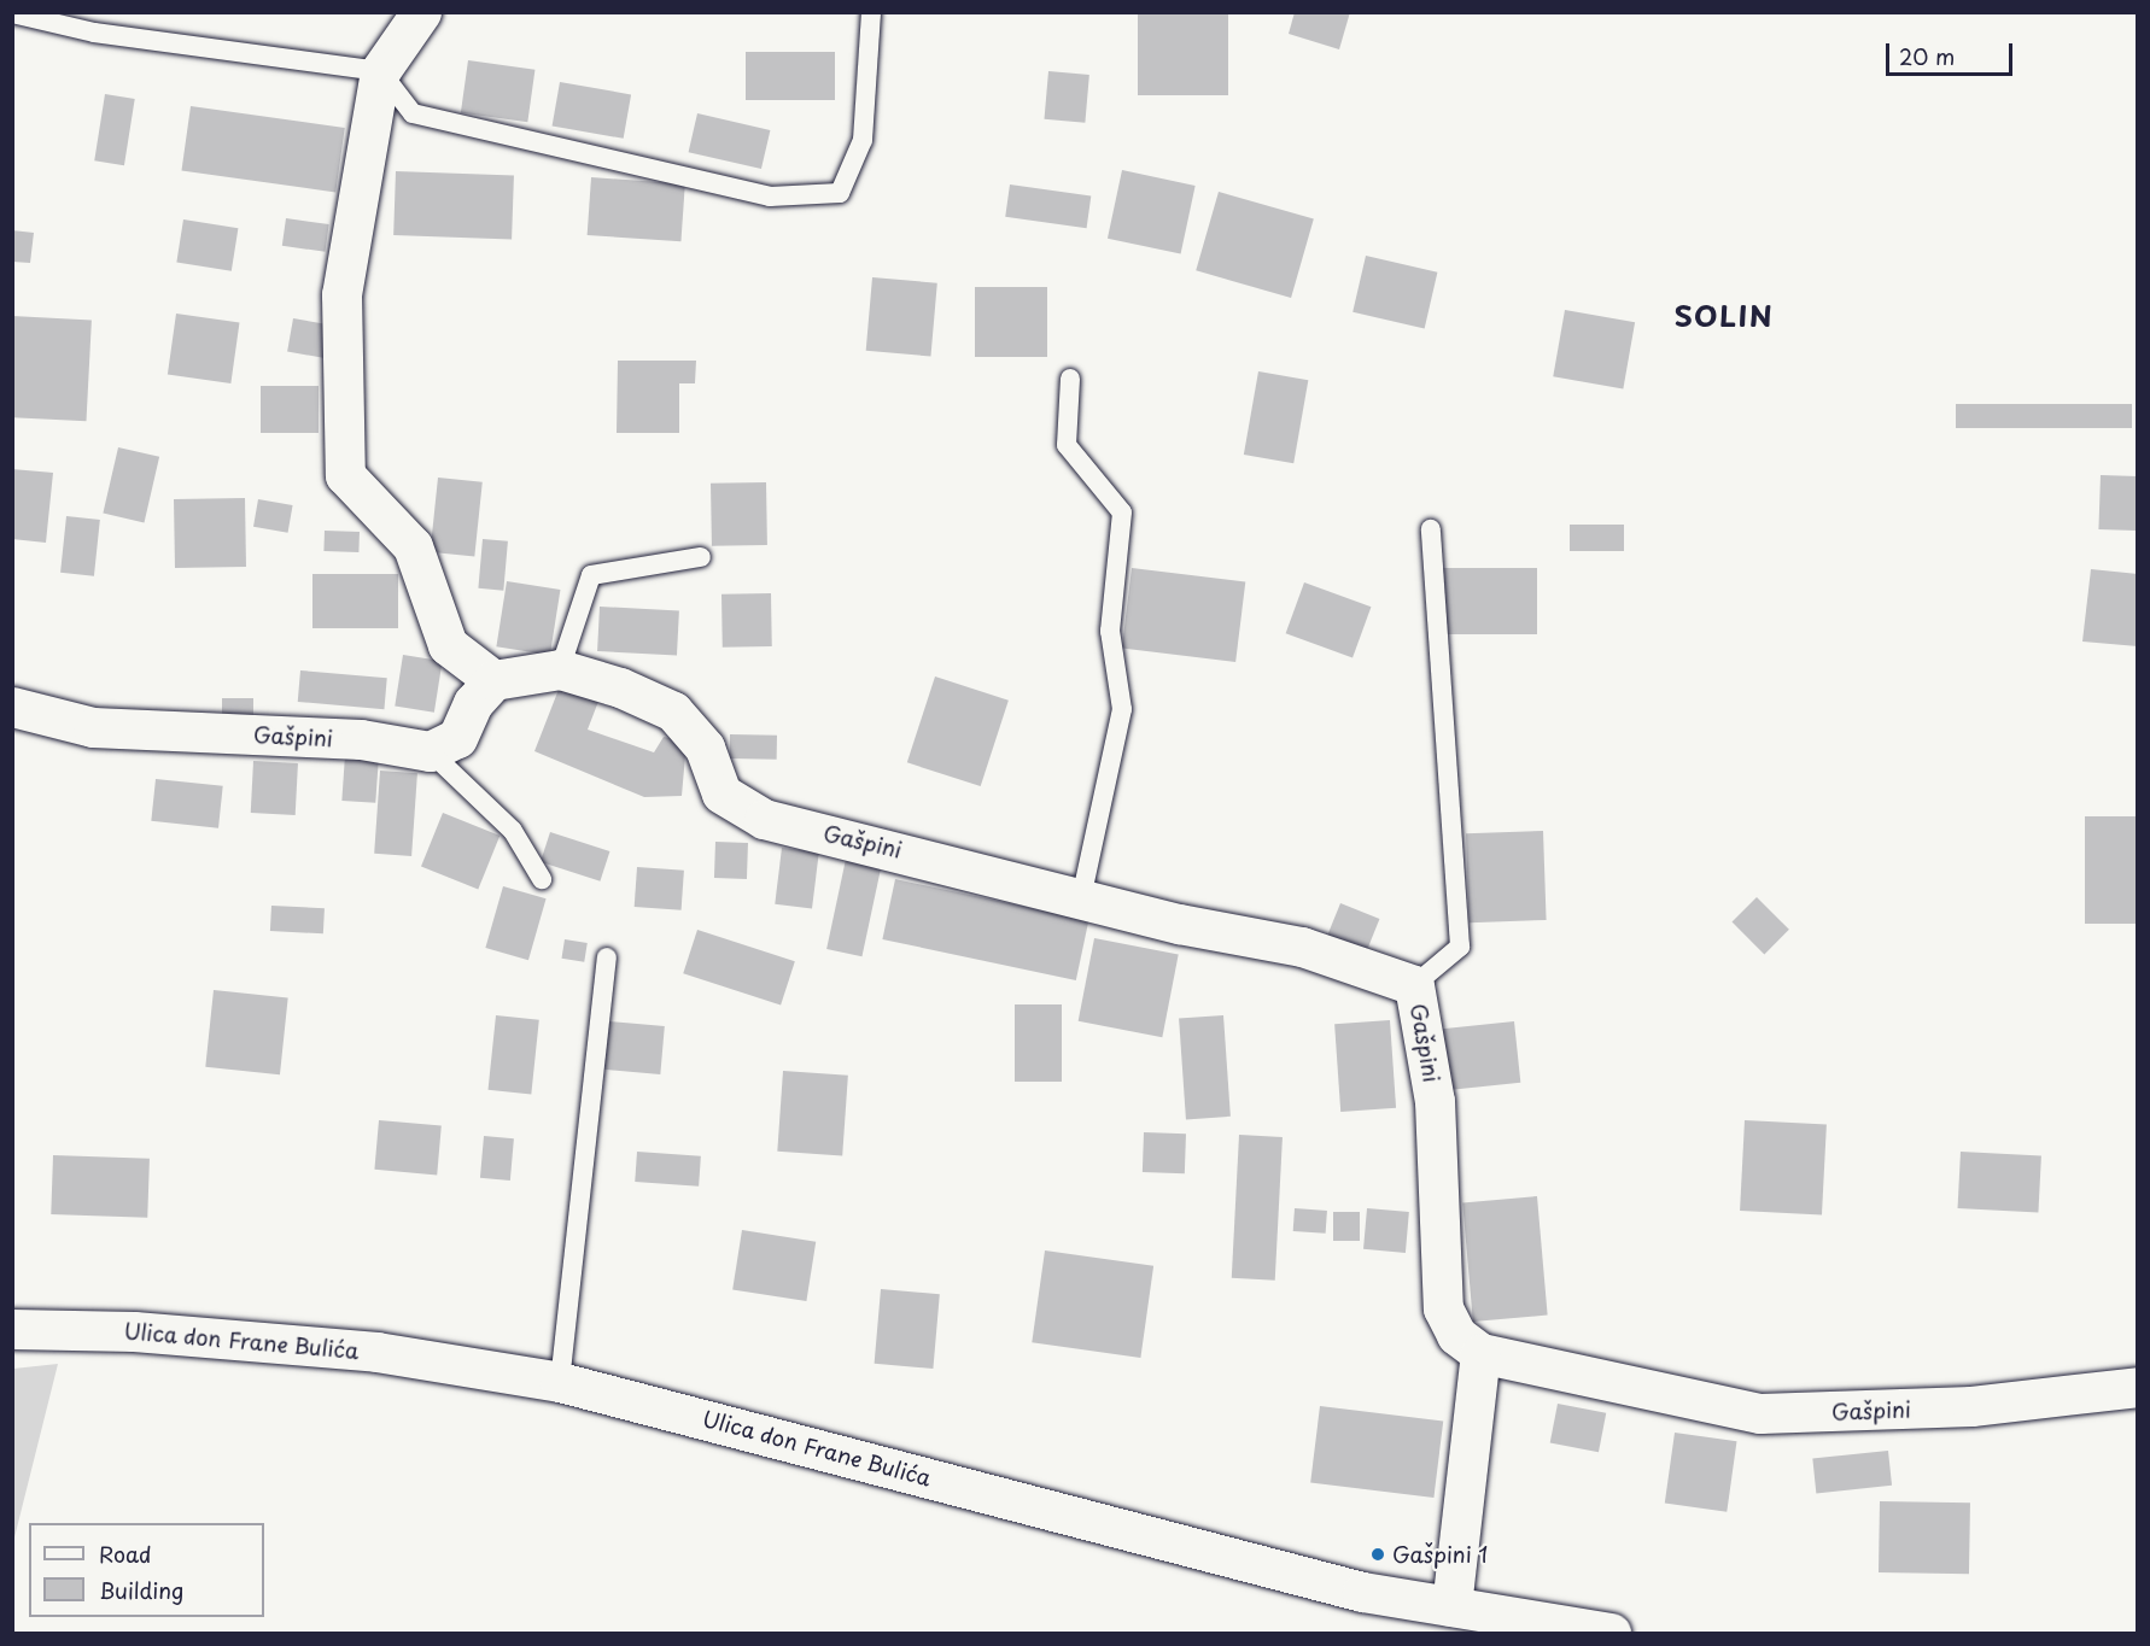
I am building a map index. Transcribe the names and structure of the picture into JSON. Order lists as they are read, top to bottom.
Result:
{
  "streets": {
    "street": ["Gašpini", "Ulica don Frane Bulića"]
  },
  "districts": ["SOLIN"],
  "places": ["Gašpini 1"],
  "legend": ["Road", "Building"],
  "scale_bar": "20 m"
}
